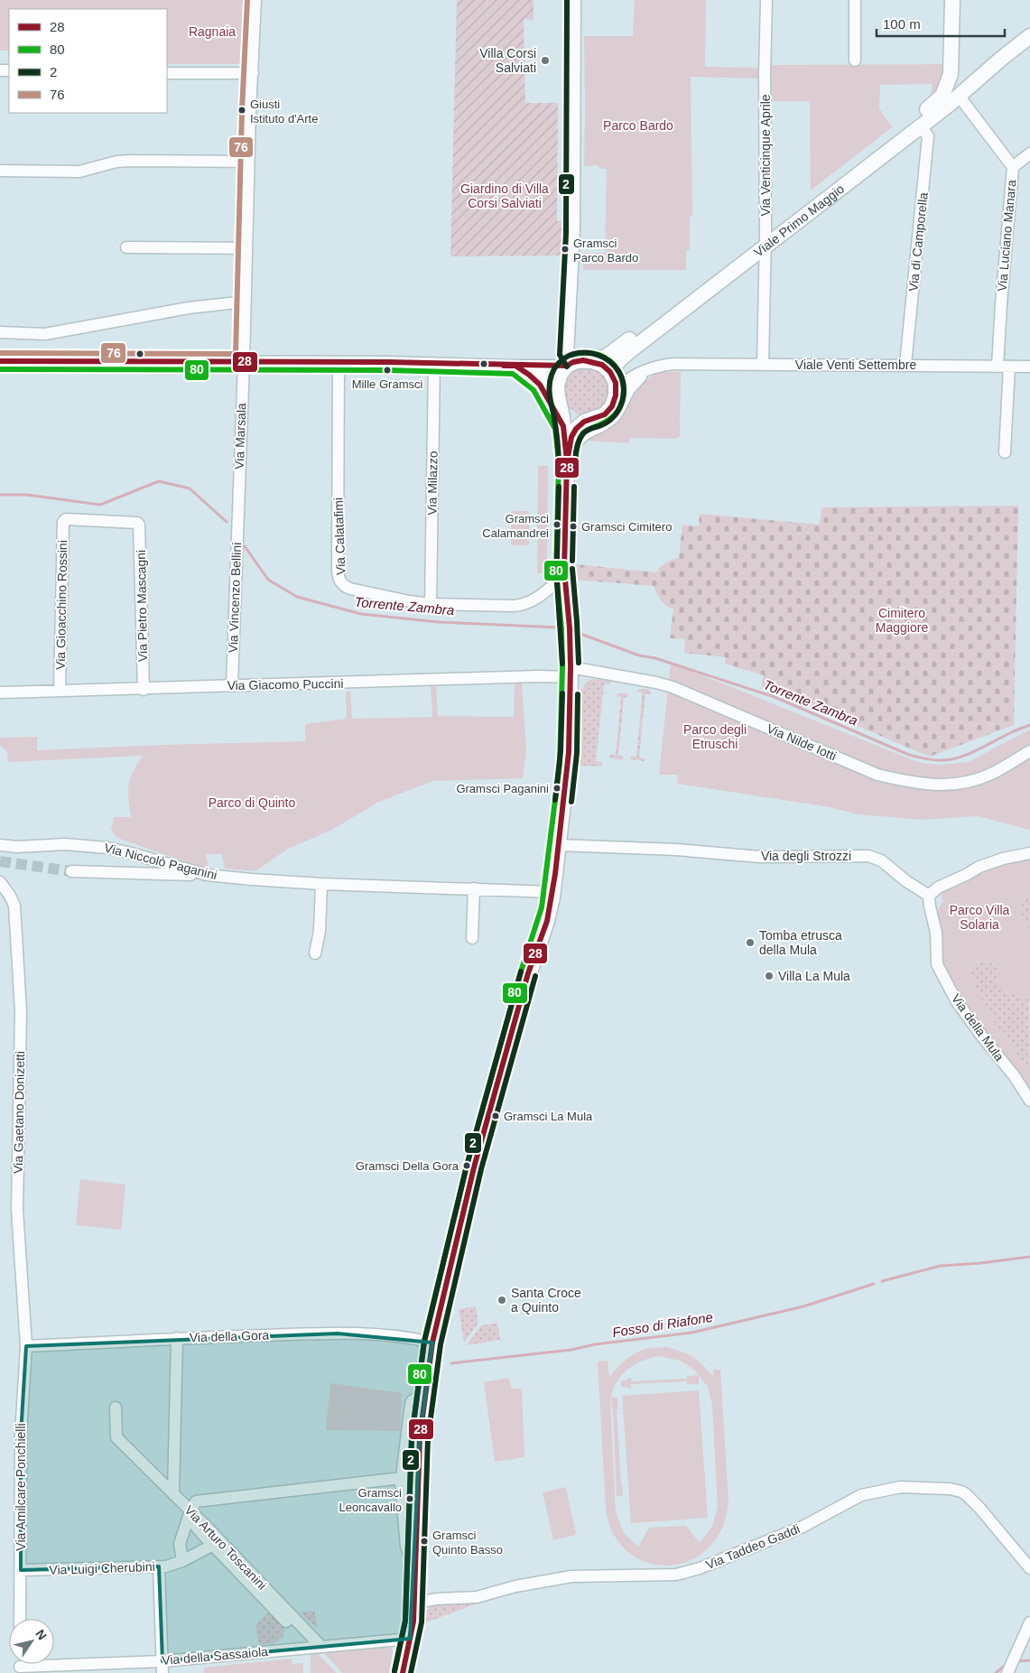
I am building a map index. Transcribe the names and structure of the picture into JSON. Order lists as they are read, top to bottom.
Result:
{
  "streets": {
    "main road": ["Viale Primo Maggio"],
    "street": [
      "Via Venticinque Aprile",
      "Via Luciano Manara",
      "Via di Camporella",
      "Viale Venti Settembre",
      "Via Marsala",
      "Via Milazzo",
      "Via Calatafimi",
      "Via Vincenzo Bellini",
      "Via Gioacchino Rossini",
      "Via Pietro Mascagni",
      "Via Giacomo Puccini",
      "Via Nilde Iotti",
      "Via degli Strozzi",
      "Via Niccolò Paganini",
      "Via della Mula",
      "Via Gaetano Donizetti",
      "Via della Gora",
      "Via Amilcare Ponchielli",
      "Via Taddeo Gaddi",
      "Via Arturo Toscanini",
      "Via Luigi Cherubini",
      "Via della Sassaiola"
    ]
  },
  "crossings": [
    ["Via Venticinque Aprile", "Viale Primo Maggio"],
    ["Via Venticinque Aprile", "Viale Venti Settembre"],
    ["Viale Primo Maggio", "Via Luciano Manara"],
    ["Viale Primo Maggio", "Via di Camporella"],
    ["Viale Primo Maggio", "Viale Venti Settembre"],
    ["Via Luciano Manara", "Viale Venti Settembre"],
    ["Via di Camporella", "Viale Venti Settembre"],
    ["Via Marsala", "Via Vincenzo Bellini"],
    ["Via Milazzo", "Via Calatafimi"],
    ["Via Vincenzo Bellini", "Via Giacomo Puccini"],
    ["Via Gioacchino Rossini", "Via Pietro Mascagni"],
    ["Via Gioacchino Rossini", "Via Giacomo Puccini"],
    ["Via Pietro Mascagni", "Via Giacomo Puccini"],
    ["Via Giacomo Puccini", "Via Nilde Iotti"],
    ["Via degli Strozzi", "Via della Mula"],
    ["Via Gaetano Donizetti", "Via della Gora"],
    ["Via Gaetano Donizetti", "Via Amilcare Ponchielli"],
    ["Via della Gora", "Via Amilcare Ponchielli"],
    ["Via Amilcare Ponchielli", "Via Luigi Cherubini"],
    ["Via Arturo Toscanini", "Via Luigi Cherubini"],
    ["Via Arturo Toscanini", "Via della Sassaiola"]
  ],
  "water": ["Torrente Zambra", "Fosso di Riafone"],
  "parks": [
    "Ragnaia",
    "Parco Bardo",
    "Giardino di Villa Corsi Salviati",
    "Cimitero Maggiore",
    "Parco degli Etruschi",
    "Parco di Quinto",
    "Parco Villa Solaria"
  ],
  "places": [
    "Villa Corsi Salviati",
    "Giusti Istituto d'Arte",
    "Gramsci Parco Bardo",
    "Mille Gramsci",
    "Gramsci Calamandrei",
    "Gramsci Cimitero",
    "Gramsci Paganini",
    "Tomba etrusca della Mula",
    "Villa La Mula",
    "Gramsci La Mula",
    "Gramsci Della Gora",
    "Santa Croce a Quinto",
    "Gramsci Leoncavallo",
    "Gramsci Quinto Basso"
  ],
  "lines": [
    "transit line 2",
    "transit line 76",
    "transit line 80",
    "transit line 28"
  ],
  "legend": [
    "28",
    "80",
    "2",
    "76"
  ],
  "scale_bar": "100 m",
  "north": "top right"
}
